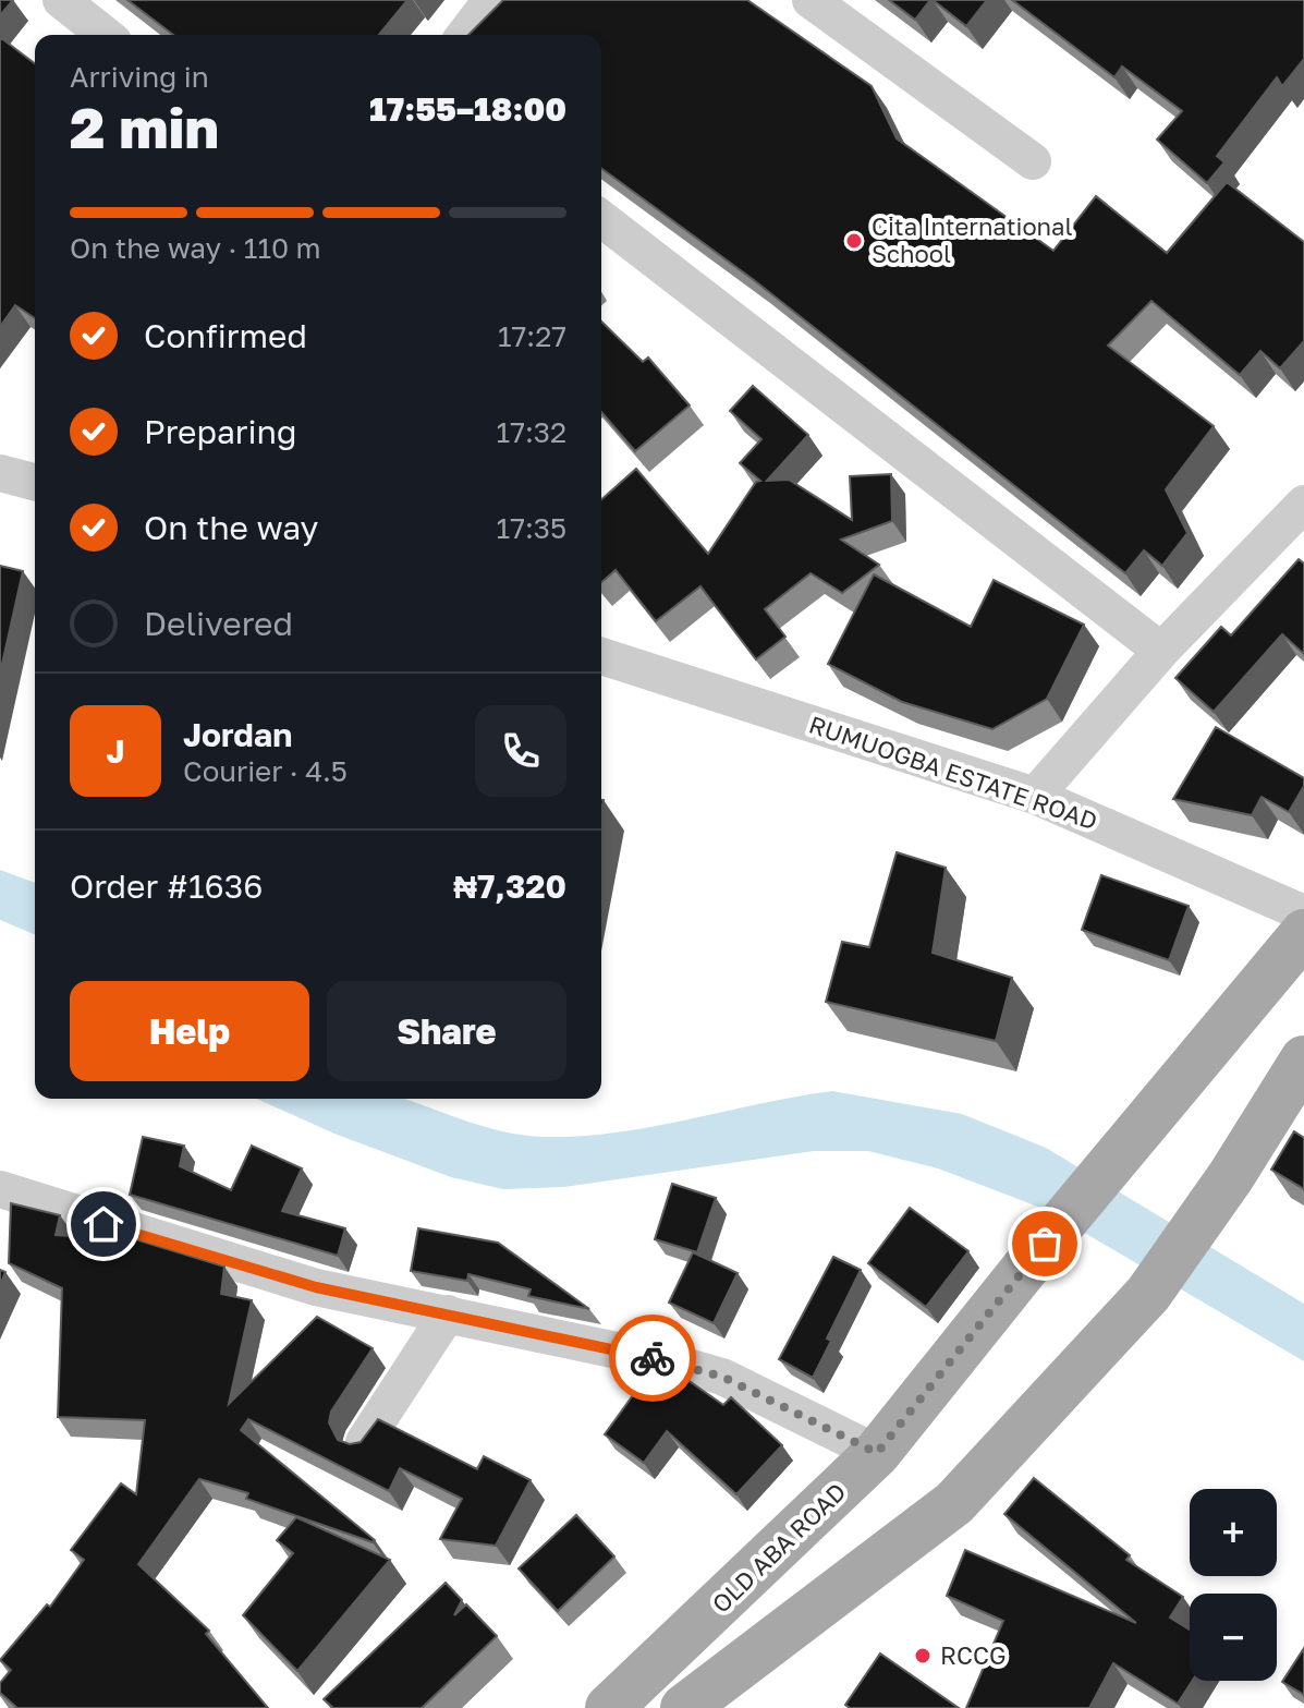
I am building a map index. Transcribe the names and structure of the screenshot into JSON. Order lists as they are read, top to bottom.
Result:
{
  "streets": {
    "main road": ["OLD ABA ROAD"],
    "street": ["RUMUOGBA ESTATE ROAD"]
  },
  "places": ["Cita International School", "RCCG"],
  "page": {
    "heading": ["2 min", "Arriving in", "17:55–18:00"],
    "panel": [
      "Jordan",
      "Courier · 4.5",
      "Order #1636",
      "₦7,320"
    ],
    "bar": "On the way · 110 m",
    "list": [
      ["Confirmed", "17:27"],
      ["Preparing", "17:32"],
      ["On the way", "17:35"],
      "Delivered"
    ],
    "round": "J",
    "buttons": ["Help", "Share"],
    "map_buttons": ["+", "−"]
  }
}
